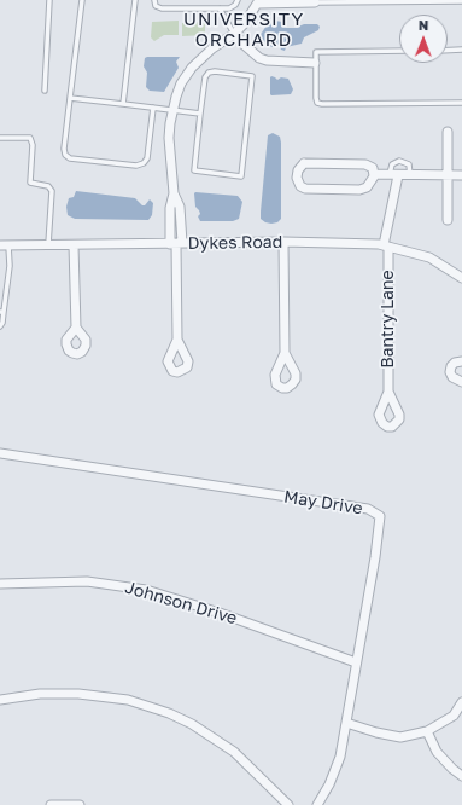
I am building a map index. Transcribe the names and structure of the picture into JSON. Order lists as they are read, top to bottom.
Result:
{
  "streets": {
    "street": [
      "Dykes Road",
      "Bantry Lane",
      "May Drive",
      "Johnson Drive"
    ]
  },
  "crossings": [
    ["Dykes Road", "Bantry Lane"],
    ["May Drive", "Johnson Drive"]
  ],
  "districts": ["UNIVERSITY ORCHARD"],
  "north": "top"
}
